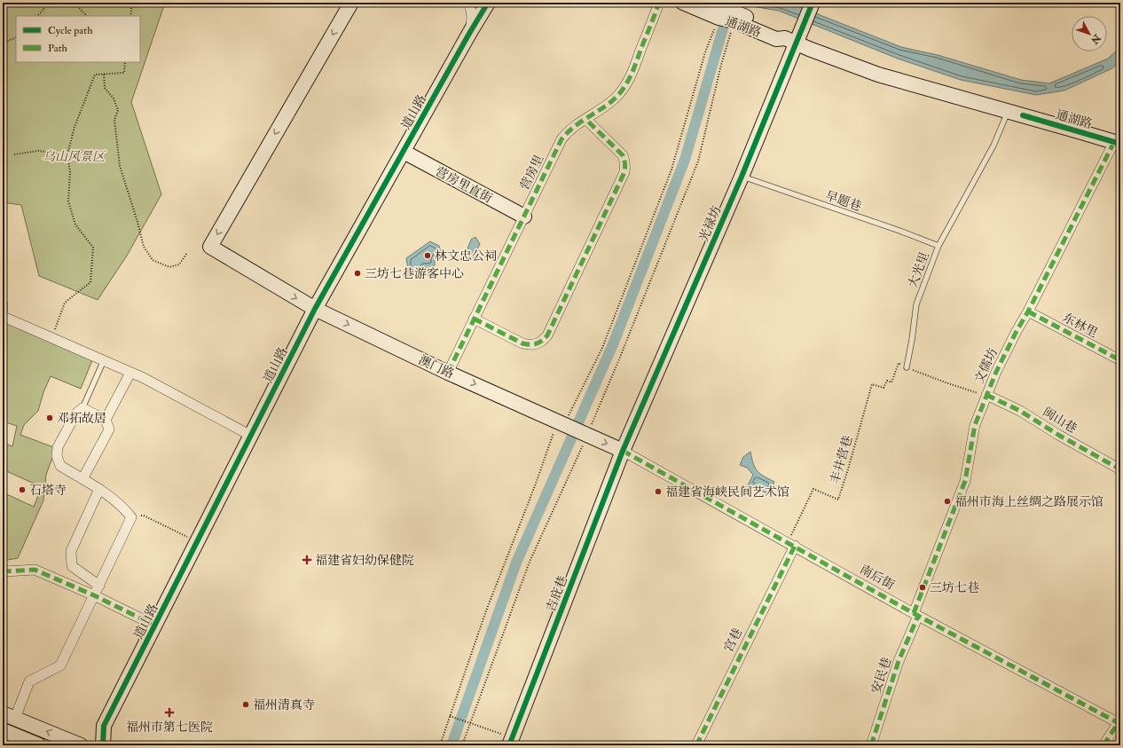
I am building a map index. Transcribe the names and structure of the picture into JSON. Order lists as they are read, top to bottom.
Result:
{
  "streets": {
    "street": [
      "通湖路",
      "道山路",
      "营房里",
      "营房里直街",
      "光禄坊",
      "东林里",
      "文儒坊",
      "澳门路",
      "闽山巷",
      "南后街",
      "吉庇巷",
      "宫巷",
      "安民巷"
    ],
    "lane": ["早题巷", "大光里"],
    "path": ["丰井营巷"]
  },
  "crossings": [
    ["通湖路", "光禄坊"],
    ["通湖路", "大光里"],
    ["通湖路", "文儒坊"],
    ["道山路", "营房里直街"],
    ["道山路", "澳门路"],
    ["营房里", "营房里直街"],
    ["营房里", "澳门路"],
    ["早题巷", "光禄坊"],
    ["早题巷", "大光里"],
    ["光禄坊", "南后街"],
    ["光禄坊", "吉庇巷"],
    ["东林里", "文儒坊"],
    ["文儒坊", "闽山巷"],
    ["文儒坊", "南后街"],
    ["文儒坊", "安民巷"],
    ["丰井营巷", "南后街"],
    ["丰井营巷", "宫巷"],
    ["南后街", "吉庇巷"],
    ["南后街", "宫巷"],
    ["南后街", "安民巷"]
  ],
  "parks": ["乌山风景区"],
  "places": {
    "other": [
      "林文忠公祠",
      "三坊七巷游客中心",
      "邓拓故居",
      "石塔寺",
      "福建省海峡民间艺术馆",
      "福州市海上丝绸之路展示馆",
      "三坊七巷",
      "福州清真寺"
    ],
    "health": ["福建省妇幼保健院", "福州市第七医院"]
  },
  "legend": ["Cycle path", "Path"],
  "north": "bottom right"
}
